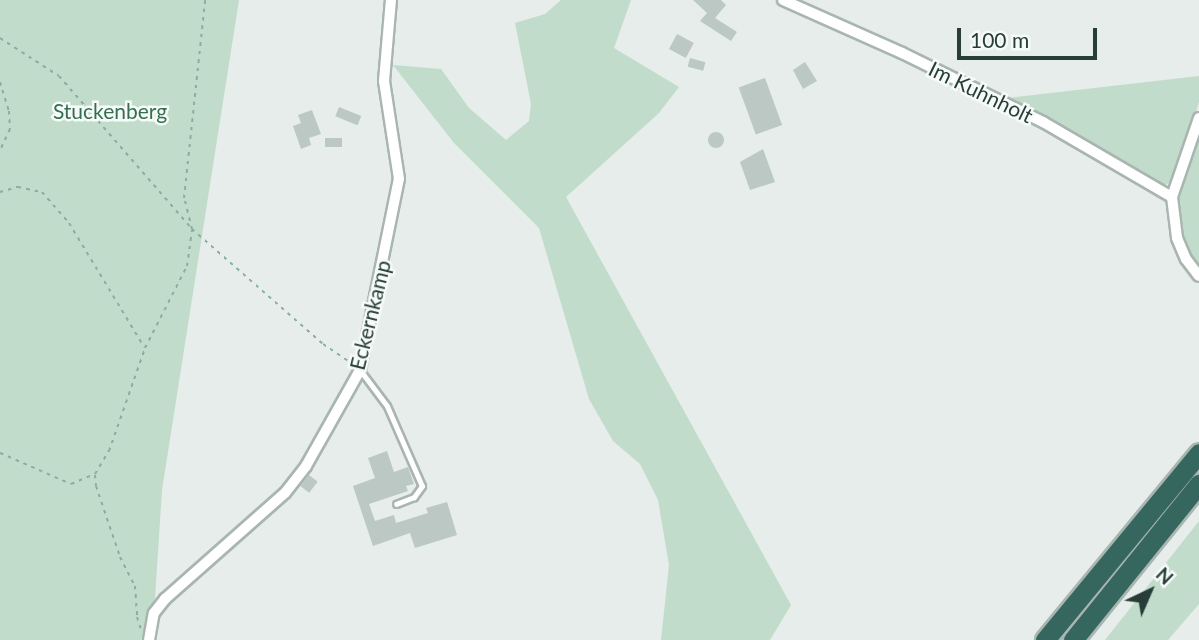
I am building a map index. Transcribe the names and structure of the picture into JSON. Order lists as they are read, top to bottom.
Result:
{
  "streets": {
    "street": ["Im Kuhnholt", "Eckernkamp"]
  },
  "parks": ["Stuckenberg"],
  "scale_bar": "100 m",
  "north": "top right"
}
